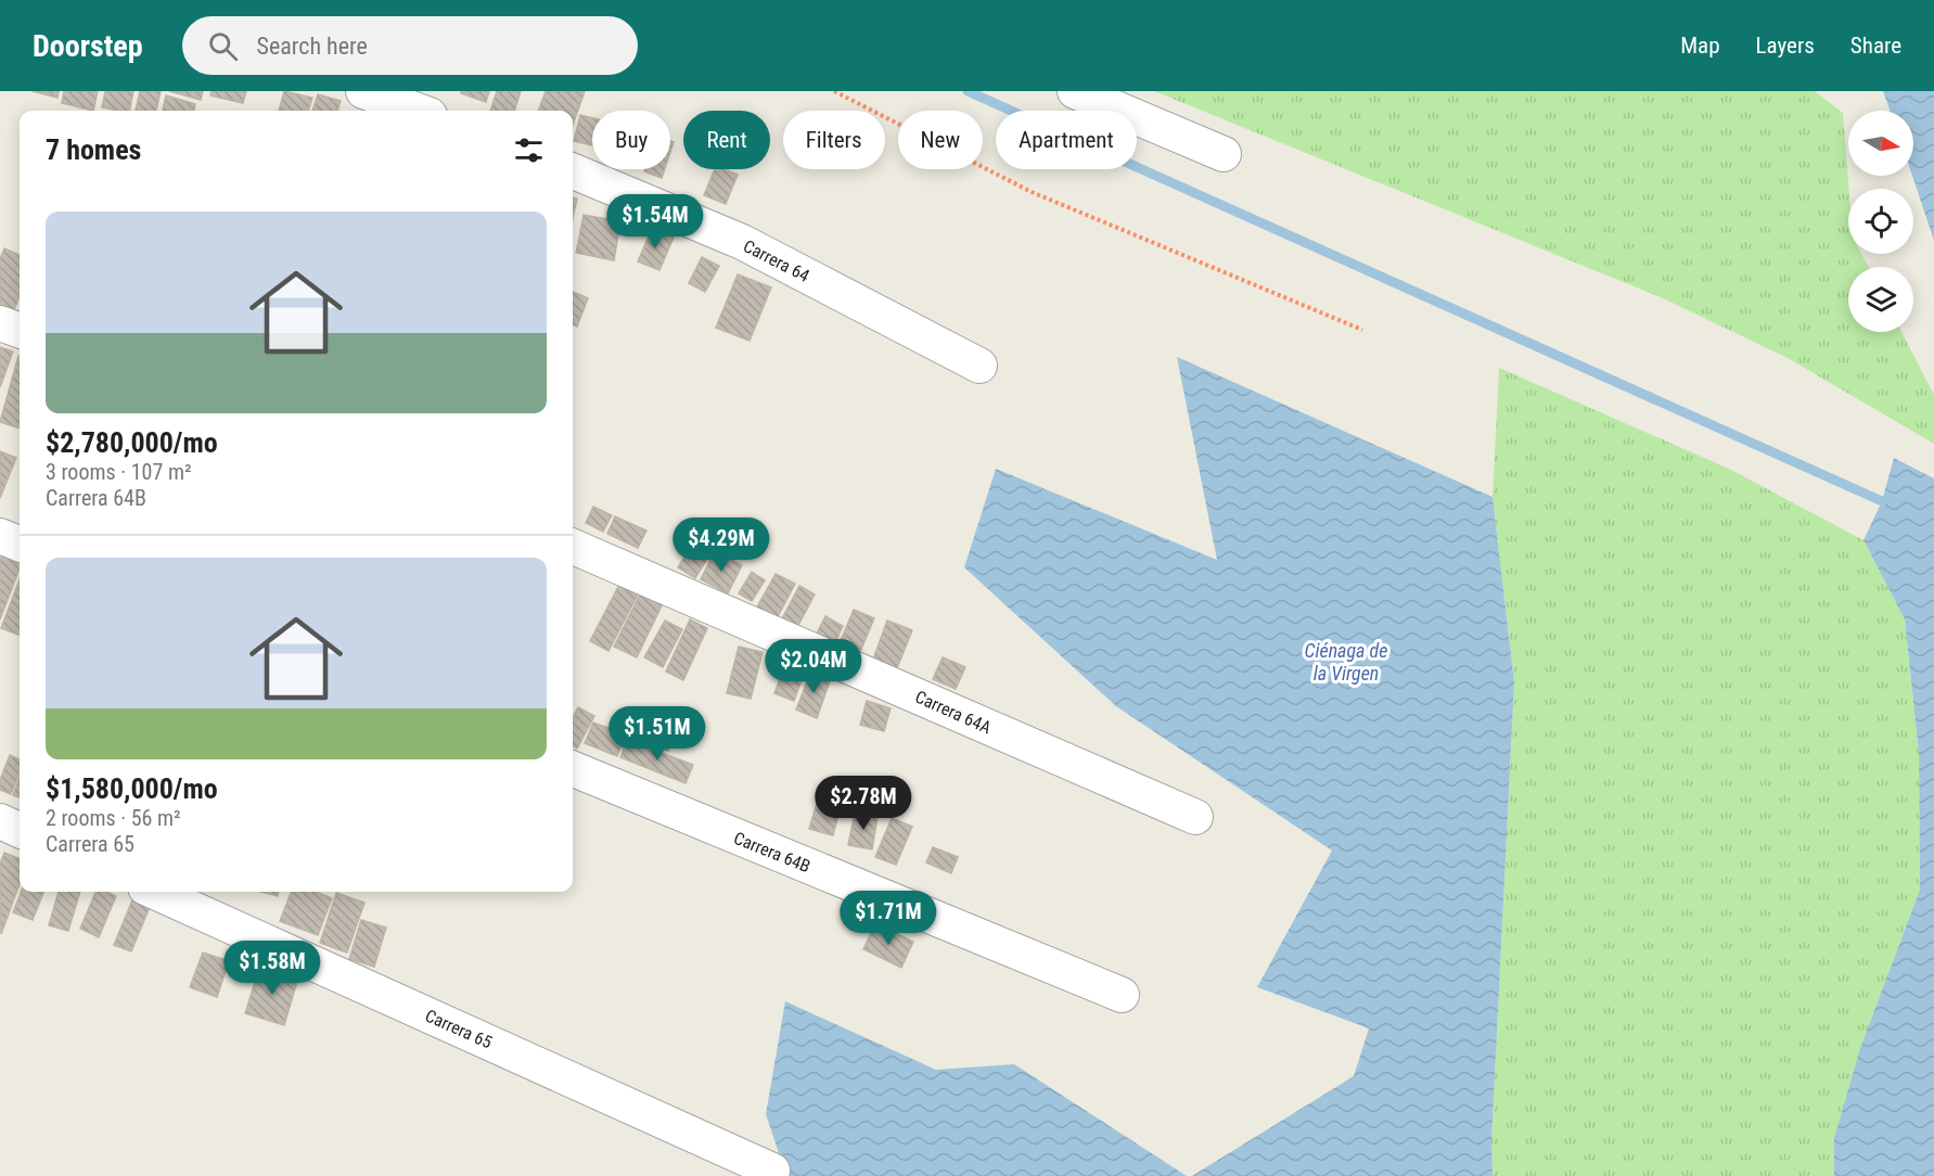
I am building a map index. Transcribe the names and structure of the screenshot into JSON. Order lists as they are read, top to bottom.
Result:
{
  "streets": {
    "street": [
      "Carrera 64",
      "Carrera 64A",
      "Carrera 64B",
      "Carrera 65"
    ]
  },
  "water": ["Ciénaga de la Virgen"],
  "north": "right",
  "page": {
    "header": "Doorstep",
    "search": "Search here",
    "nav": ["Map", "Layers", "Share"],
    "chip": [
      "Buy",
      "Rent",
      "Filters",
      "New",
      "Apartment"
    ],
    "heading": "7 homes",
    "list": [
      {
        "name": "$2,780,000/mo",
        "note": "3 rooms · 107 m² · Carrera 64B"
      },
      {
        "name": "$1,580,000/mo",
        "note": "2 rooms · 56 m² · Carrera 65"
      }
    ],
    "price": [
      "$1.54M",
      "$4.29M",
      "$2.04M",
      "$1.51M",
      "$2.78M",
      "$1.71M",
      "$1.58M"
    ]
  }
}
